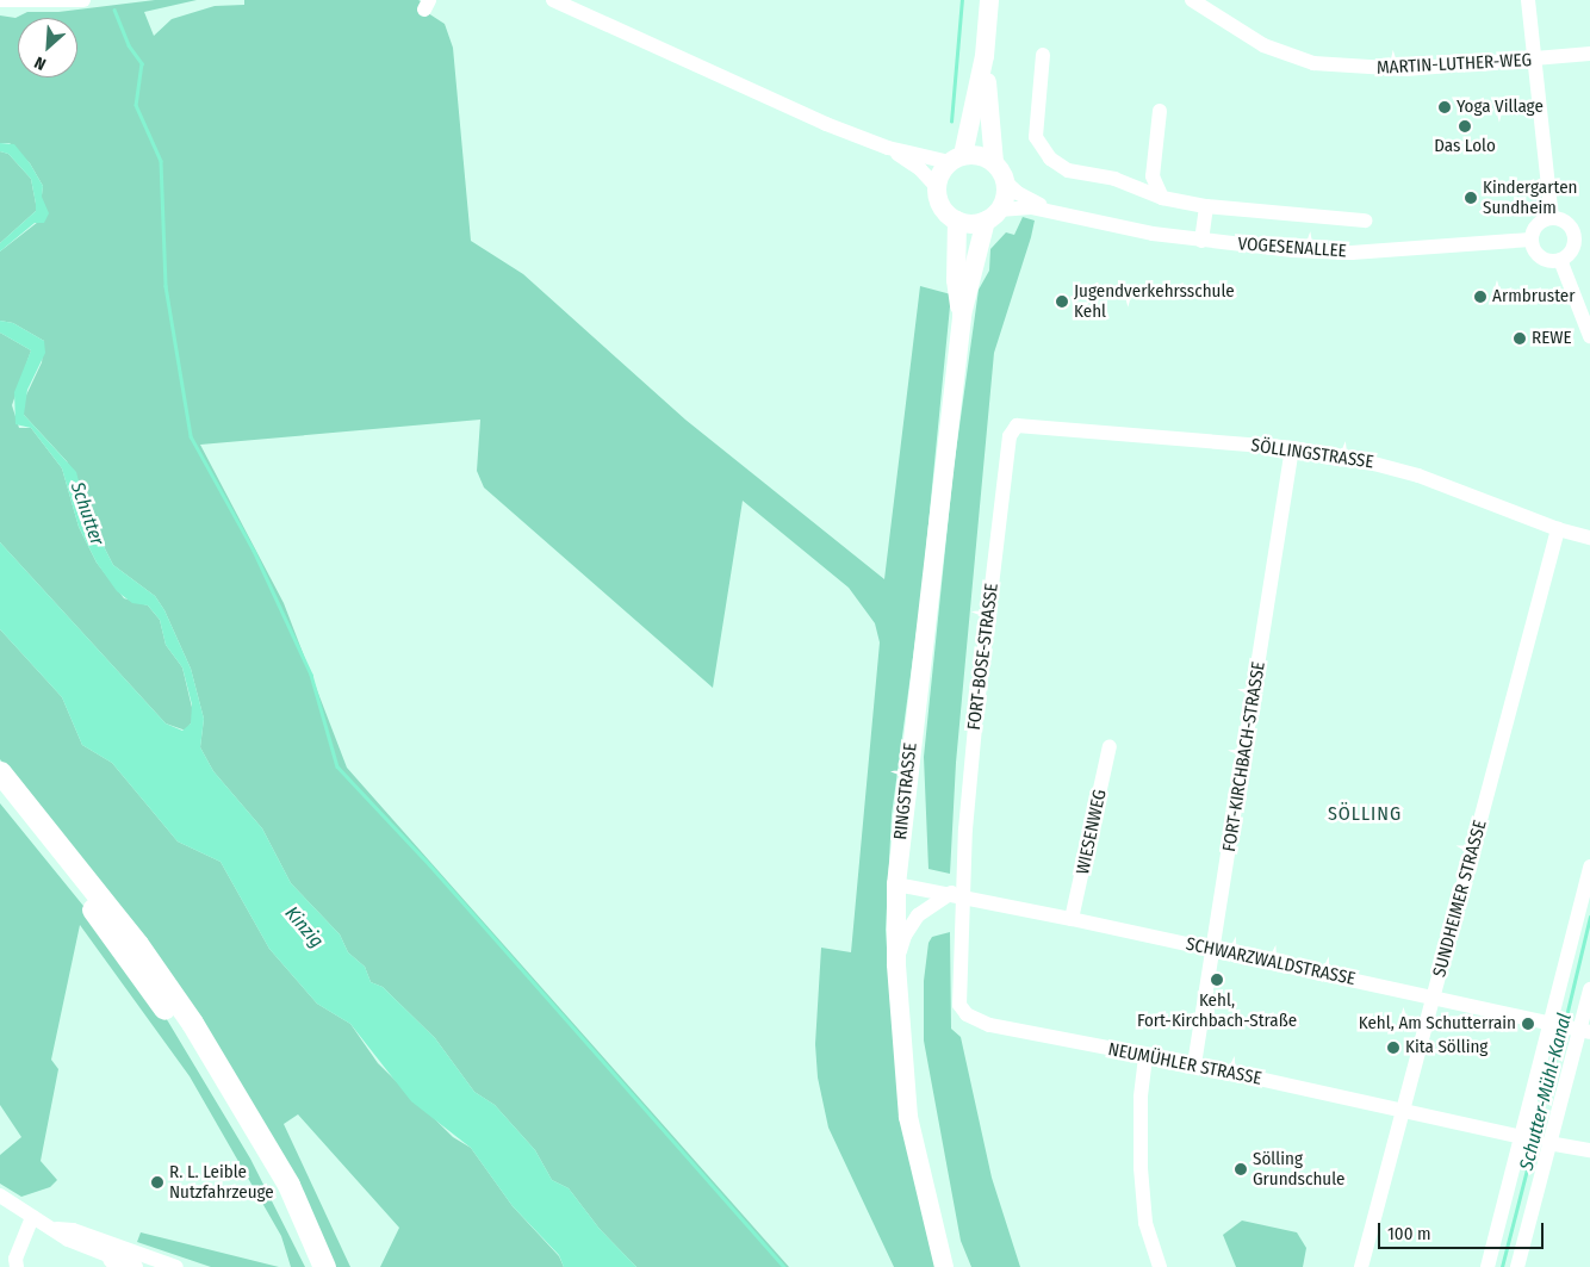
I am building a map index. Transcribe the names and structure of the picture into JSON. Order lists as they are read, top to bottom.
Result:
{
  "streets": {
    "main road": ["RINGSTRASSE"],
    "street": [
      "MARTIN-LUTHER-WEG",
      "VOGESENALLEE",
      "SÖLLINGSTRASSE",
      "FORT-BOSE-STRASSE",
      "FORT-KIRCHBACH-STRASSE",
      "WIESENWEG",
      "SUNDHEIMER STRASSE",
      "SCHWARZWALDSTRASSE",
      "NEUMÜHLER STRASSE"
    ]
  },
  "crossings": [
    ["VOGESENALLEE", "RINGSTRASSE"],
    ["SÖLLINGSTRASSE", "FORT-BOSE-STRASSE"],
    ["SÖLLINGSTRASSE", "FORT-KIRCHBACH-STRASSE"],
    ["SÖLLINGSTRASSE", "SUNDHEIMER STRASSE"],
    ["FORT-BOSE-STRASSE", "SCHWARZWALDSTRASSE"],
    ["FORT-BOSE-STRASSE", "NEUMÜHLER STRASSE"],
    ["FORT-KIRCHBACH-STRASSE", "SCHWARZWALDSTRASSE"],
    ["FORT-KIRCHBACH-STRASSE", "NEUMÜHLER STRASSE"],
    ["RINGSTRASSE", "SCHWARZWALDSTRASSE"],
    ["WIESENWEG", "SCHWARZWALDSTRASSE"],
    ["SUNDHEIMER STRASSE", "SCHWARZWALDSTRASSE"],
    ["SUNDHEIMER STRASSE", "NEUMÜHLER STRASSE"],
    ["SCHWARZWALDSTRASSE", "NEUMÜHLER STRASSE"]
  ],
  "districts": ["SÖLLING"],
  "water": ["Schutter", "Kinzig", "Schutter-Mühl-Kanal"],
  "places": [
    "Yoga Village",
    "Das Lolo",
    "Kindergarten Sundheim",
    "Armbruster",
    "Jugendverkehrsschule Kehl",
    "REWE",
    "Kehl, Fort-Kirchbach-Straße",
    "Kehl, Am Schutterrain",
    "Kita Sölling",
    "Sölling Grundschule",
    "R. L. Leible Nutzfahrzeuge"
  ],
  "scale_bar": "100 m",
  "north": "bottom left"
}
